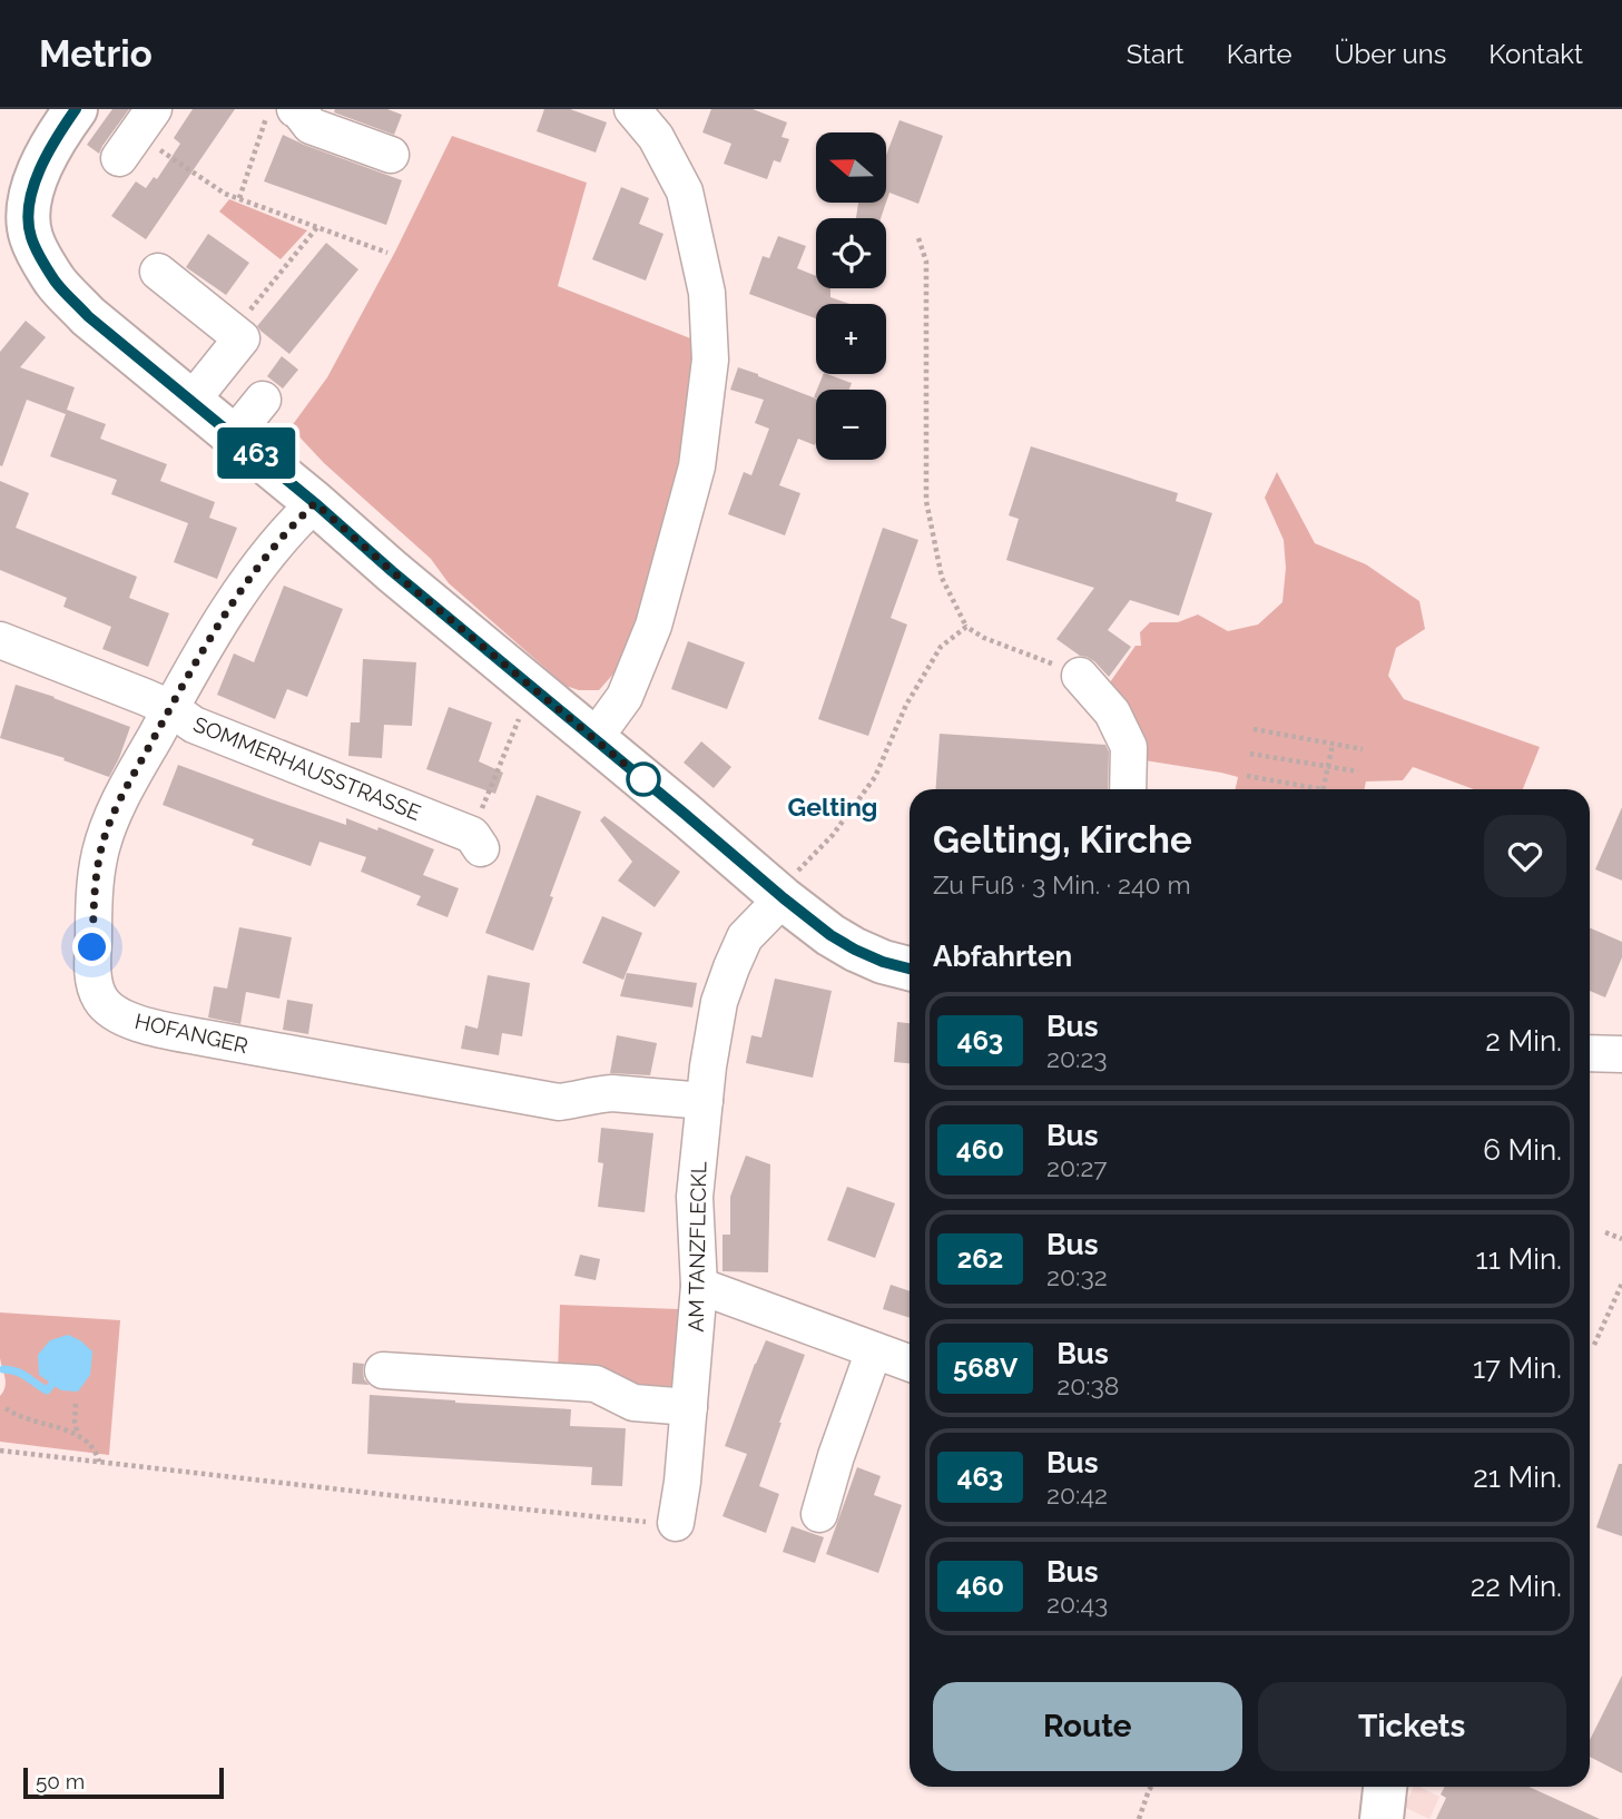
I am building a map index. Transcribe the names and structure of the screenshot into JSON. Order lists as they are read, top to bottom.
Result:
{
  "streets": {
    "street": ["SOMMERHAUSSTRASSE", "HOFANGER", "AM TANZFLECKL"]
  },
  "crossings": [
    ["SOMMERHAUSSTRASSE", "HOFANGER"],
    ["HOFANGER", "AM TANZFLECKL"]
  ],
  "districts": ["Gelting"],
  "lines": ["bus line 463"],
  "scale_bar": "50 m",
  "north": "left",
  "page": {
    "header": "Metrio",
    "nav": [
      "Start",
      "Karte",
      "Über uns",
      "Kontakt"
    ],
    "on_map": "463",
    "map_buttons": ["+", "−"],
    "heading": [
      ["Gelting, Kirche", "Zu Fuß · 3 Min. · 240 m"],
      "Abfahrten"
    ],
    "list": [
      {
        "mark": "463",
        "name": "Bus",
        "note": "20:23",
        "value": "2 Min."
      },
      {
        "mark": "460",
        "name": "Bus",
        "note": "20:27",
        "value": "6 Min."
      },
      {
        "mark": "262",
        "name": "Bus",
        "note": "20:32",
        "value": "11 Min."
      },
      {
        "mark": "568V",
        "name": "Bus",
        "note": "20:38",
        "value": "17 Min."
      },
      {
        "mark": "463",
        "name": "Bus",
        "note": "20:42",
        "value": "21 Min."
      },
      {
        "mark": "460",
        "name": "Bus",
        "note": "20:43",
        "value": "22 Min."
      }
    ],
    "buttons": ["Route", "Tickets"],
    "scale": "50 m"
  }
}
